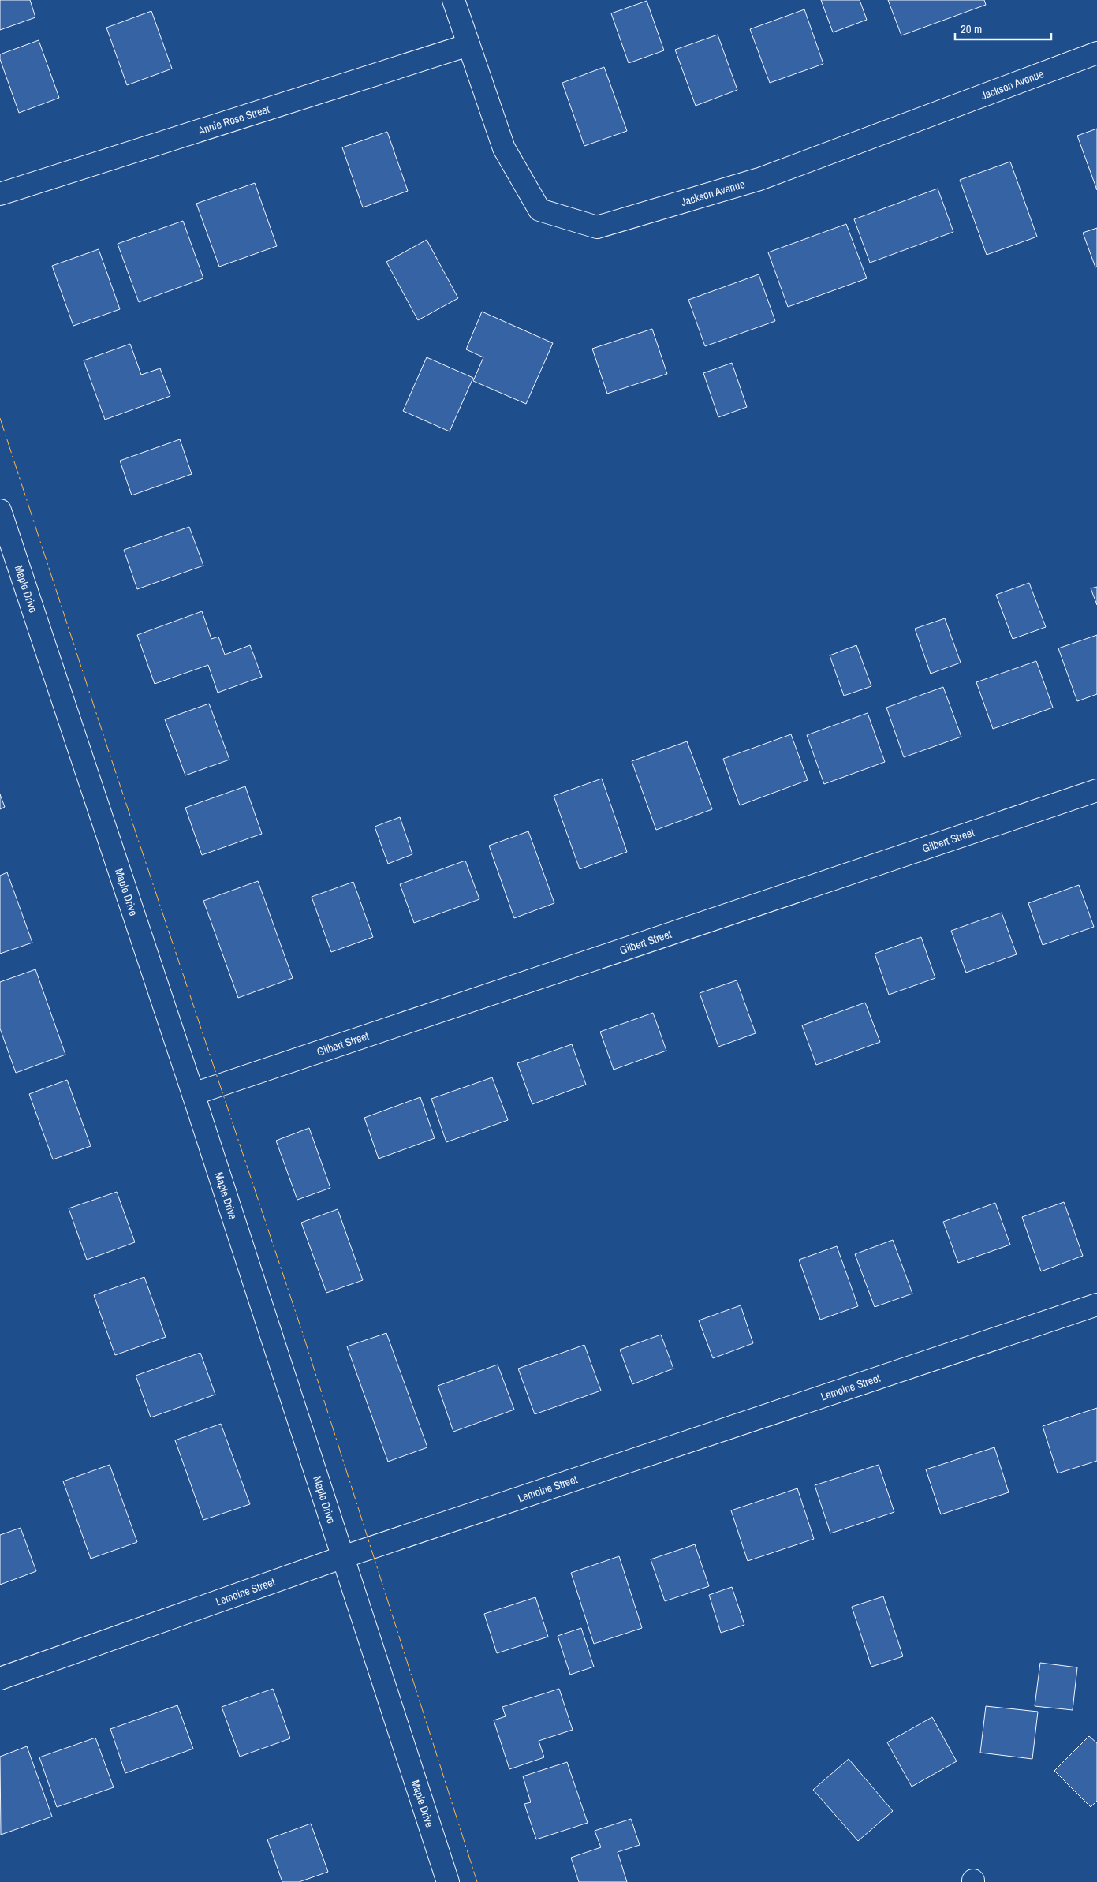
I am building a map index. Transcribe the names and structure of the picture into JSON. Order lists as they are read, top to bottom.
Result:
{
  "streets": {
    "street": [
      "Jackson Avenue",
      "Annie Rose Street",
      "Maple Drive",
      "Gilbert Street",
      "Lemoine Street"
    ]
  },
  "crossings": [
    ["Jackson Avenue", "Annie Rose Street"],
    ["Maple Drive", "Gilbert Street"],
    ["Maple Drive", "Lemoine Street"]
  ],
  "scale_bar": "20 m"
}
